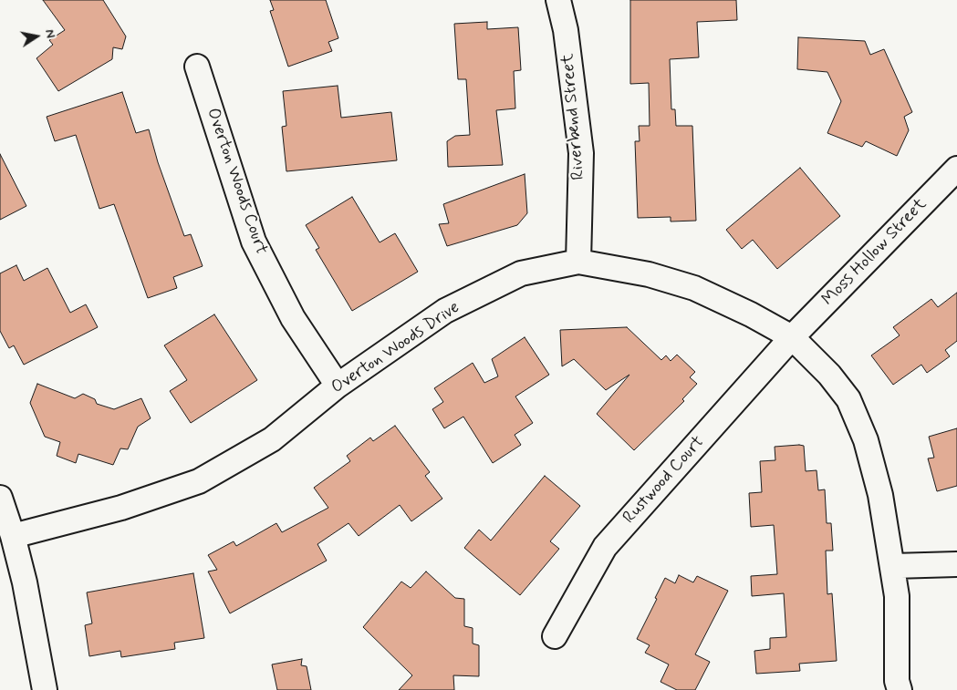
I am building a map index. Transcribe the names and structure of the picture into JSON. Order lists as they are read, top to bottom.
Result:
{
  "streets": {
    "street": [
      "Riverbend Street",
      "Overton Woods Court",
      "Moss Hollow Street",
      "Overton Woods Drive",
      "Rustwood Court"
    ]
  },
  "crossings": [
    ["Riverbend Street", "Overton Woods Drive"],
    ["Overton Woods Court", "Overton Woods Drive"],
    ["Moss Hollow Street", "Overton Woods Drive"],
    ["Moss Hollow Street", "Rustwood Court"],
    ["Overton Woods Drive", "Rustwood Court"]
  ],
  "north": "right"
}
